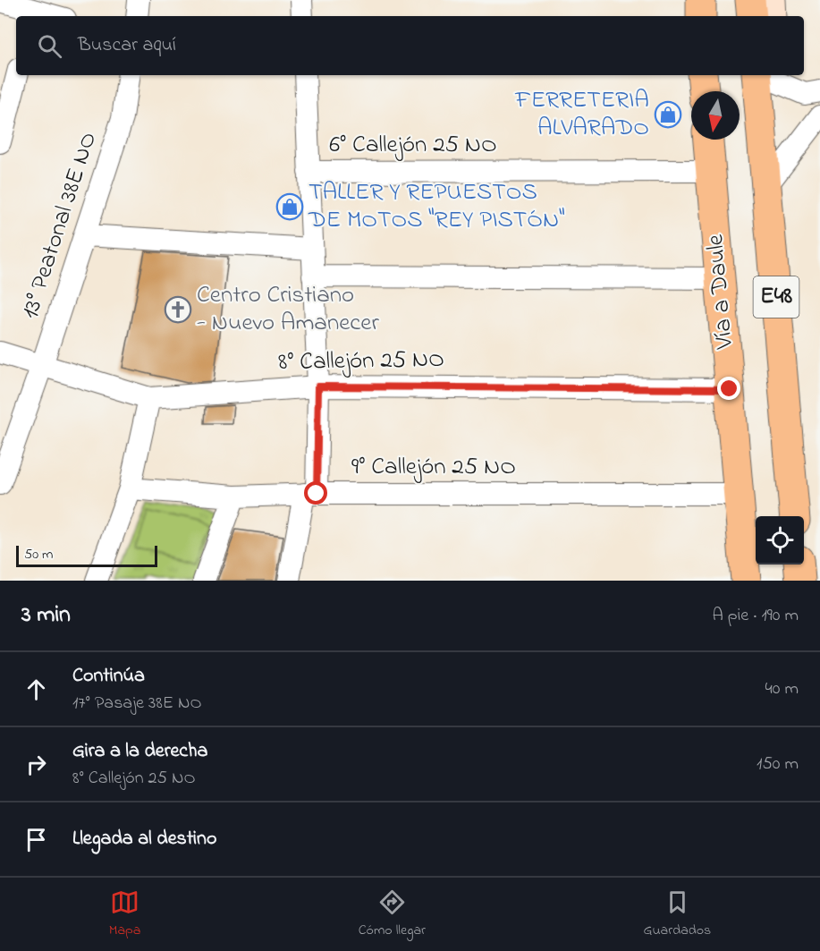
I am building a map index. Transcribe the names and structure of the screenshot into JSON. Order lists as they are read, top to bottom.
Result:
{
  "streets": {
    "main road": ["Vía a Daule", "E48"],
    "street": [
      "6° Callejón 25 NO",
      "13° Peatonal 38E NO",
      "8° Callejón 25 NO",
      "9° Callejón 25 NO"
    ]
  },
  "crossings": [
    ["6° Callejón 25 NO", "Vía a Daule"],
    ["13° Peatonal 38E NO", "8° Callejón 25 NO"],
    ["Vía a Daule", "8° Callejón 25 NO"],
    ["Vía a Daule", "9° Callejón 25 NO"]
  ],
  "places": {
    "shop": ["FERRETERIA ALVARADO", "TALLER Y REPUESTOS DE MOTOS \"REY PISTÓN\""],
    "church": ["Centro Cristiano - Nuevo Amanecer"]
  },
  "scale_bar": "50 m",
  "north": "bottom",
  "page": {
    "search": "Buscar aquí",
    "scale": "50 m",
    "heading": ["3 min", "A pie · 190 m"],
    "list": [
      ["Continúa", "17° Pasaje 38E NO", "40 m"],
      ["Gira a la derecha", "8° Callejón 25 NO", "150 m"],
      "Llegada al destino"
    ],
    "nav": ["Mapa", "Cómo llegar", "Guardados"]
  }
}
